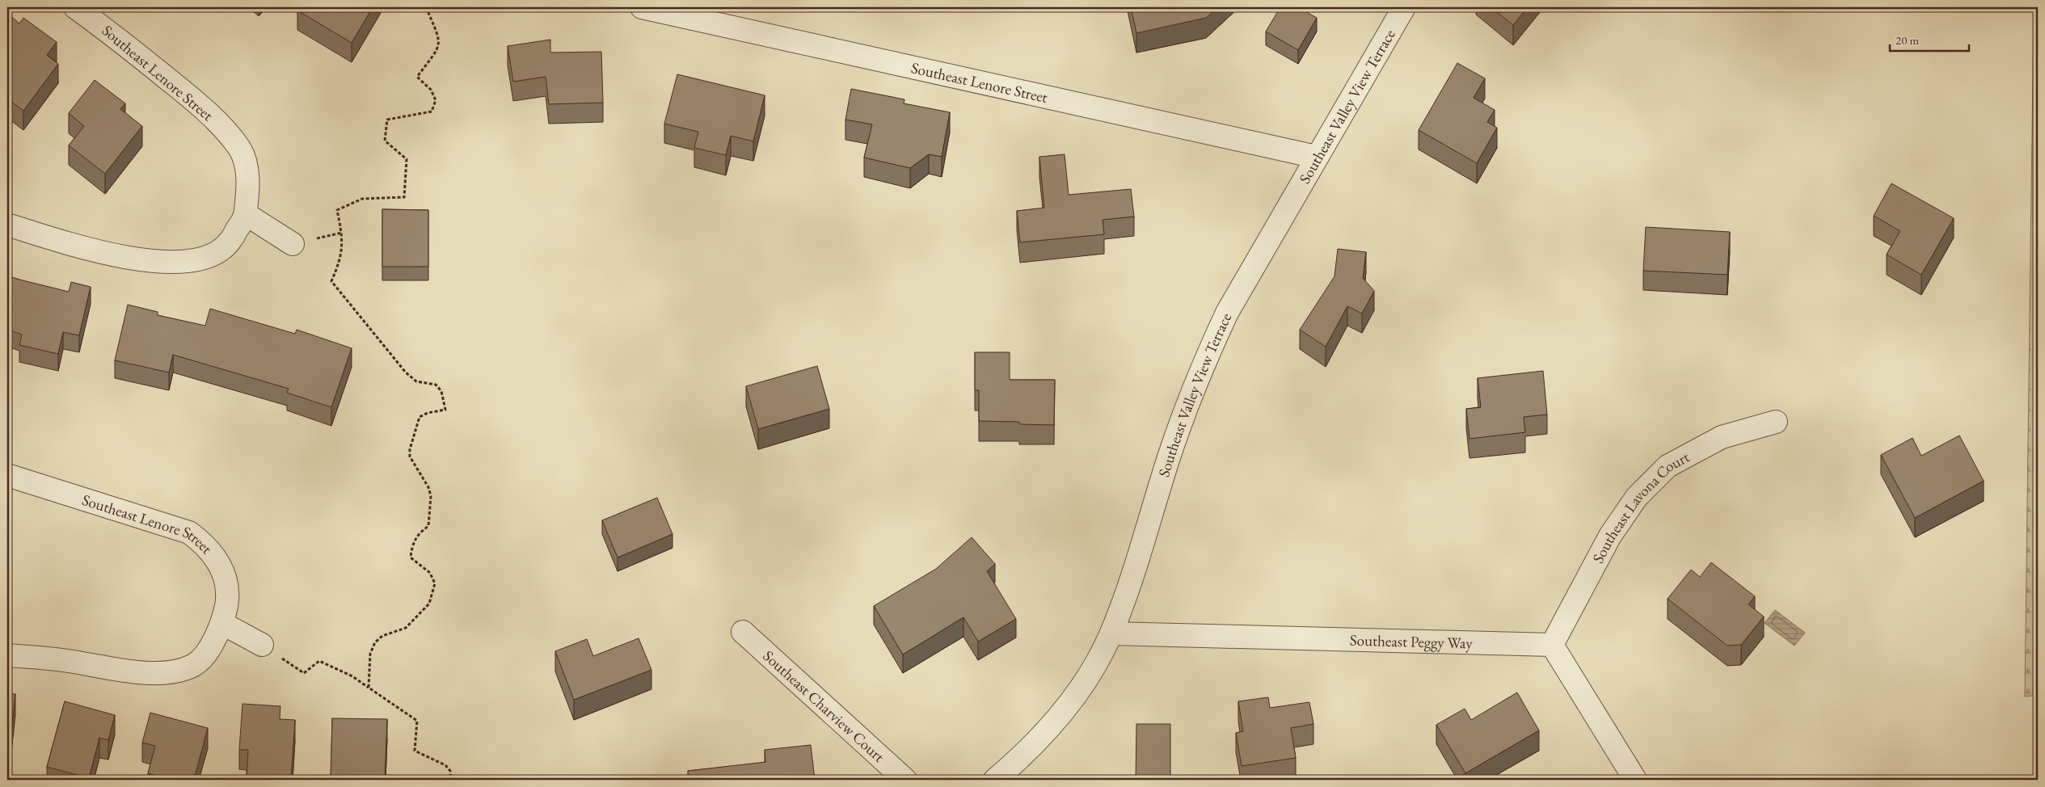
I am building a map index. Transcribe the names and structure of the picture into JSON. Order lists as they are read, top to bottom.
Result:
{
  "streets": {
    "street": [
      "Southeast Lenore Street",
      "Southeast Valley View Terrace",
      "Southeast Lavona Court",
      "Southeast Peggy Way",
      "Southeast Charview Court"
    ]
  },
  "crossings": [
    ["Southeast Lenore Street", "Southeast Valley View Terrace"],
    ["Southeast Valley View Terrace", "Southeast Peggy Way"],
    ["Southeast Lavona Court", "Southeast Peggy Way"]
  ],
  "scale_bar": "20 m"
}
